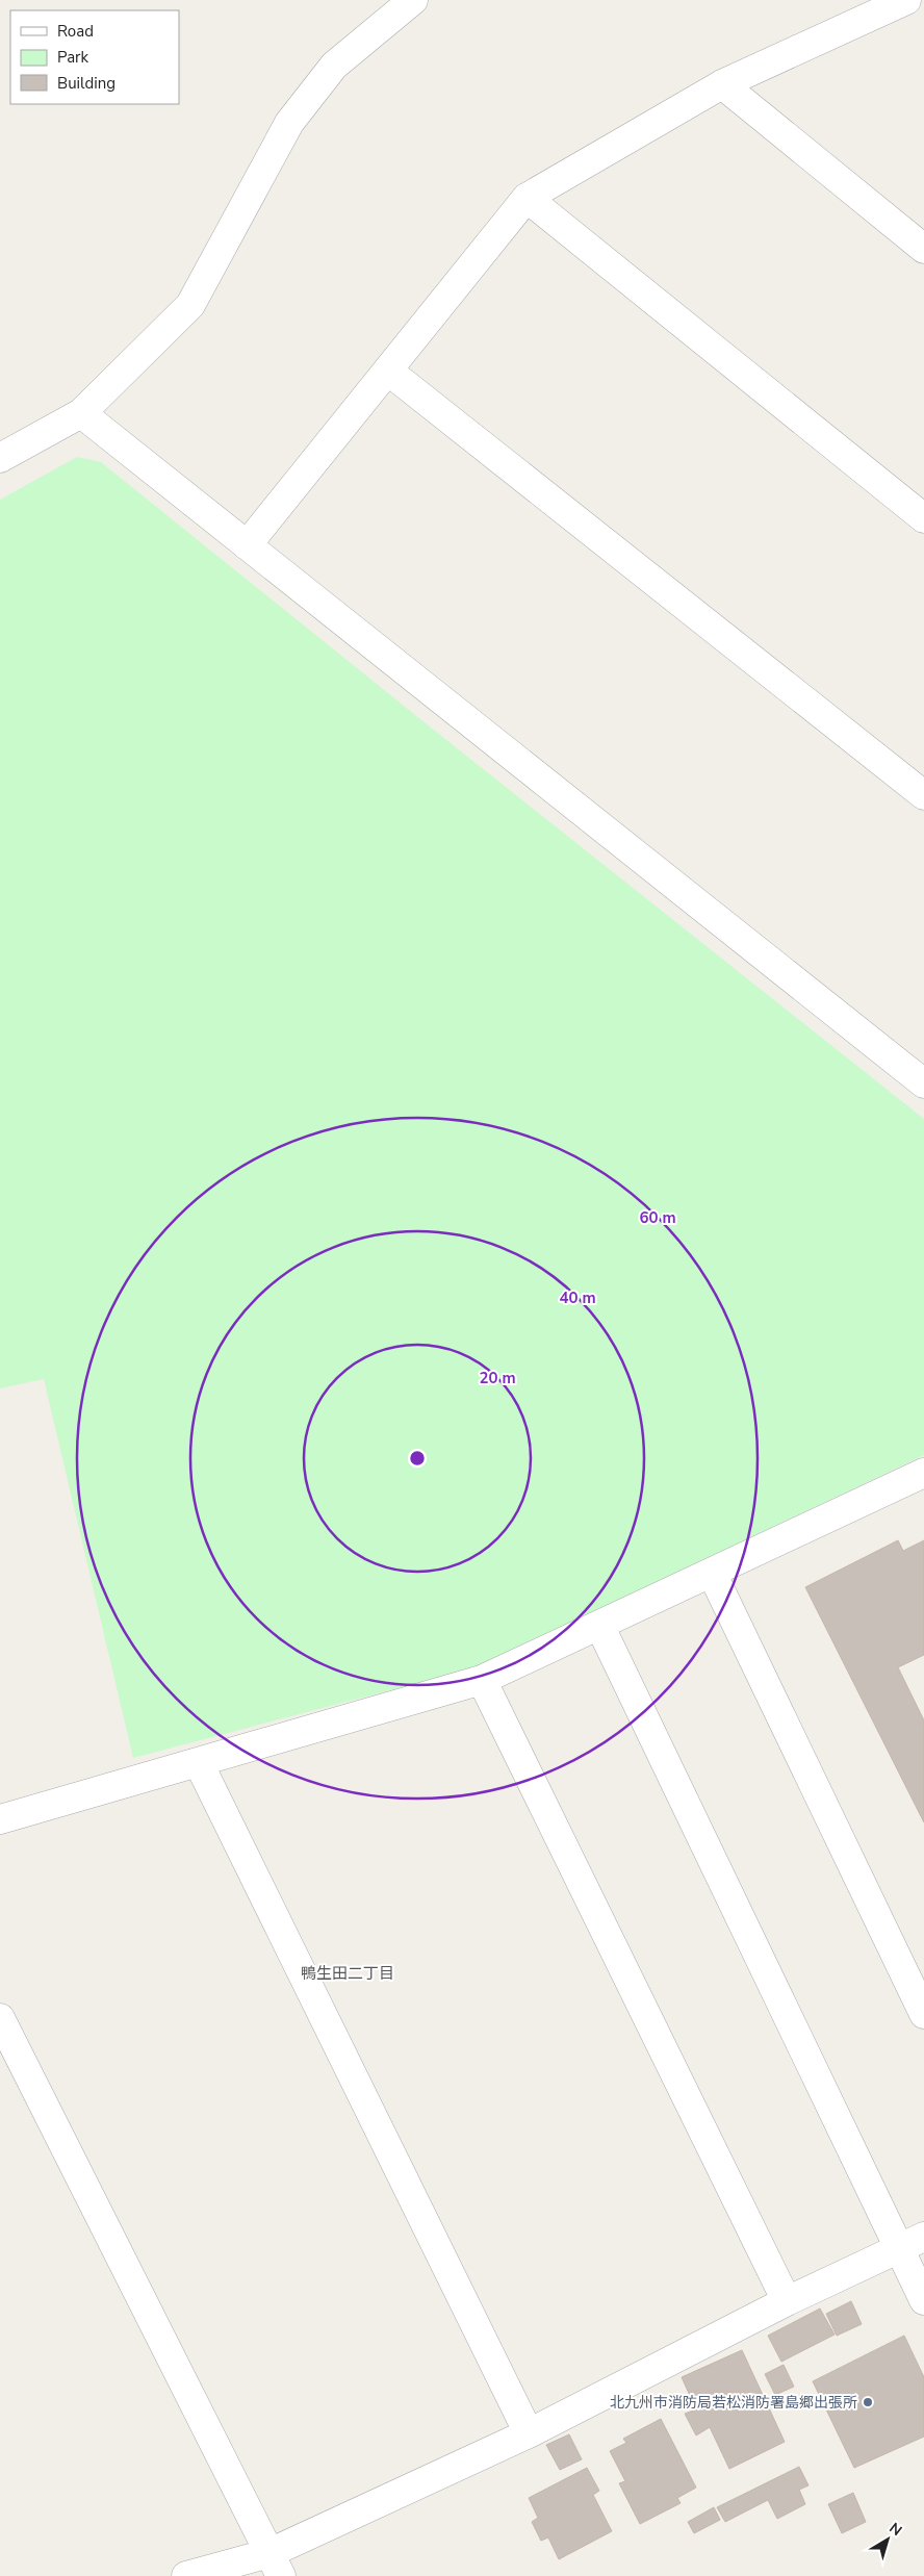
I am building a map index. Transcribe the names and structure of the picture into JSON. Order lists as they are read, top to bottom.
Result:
{
  "districts": ["鴨生田二丁目"],
  "places": ["北九州市消防局若松消防署島郷出張所"],
  "legend": ["Road", "Park", "Building"],
  "north": "top right",
  "rings": ["60 m", "40 m", "20 m"]
}
